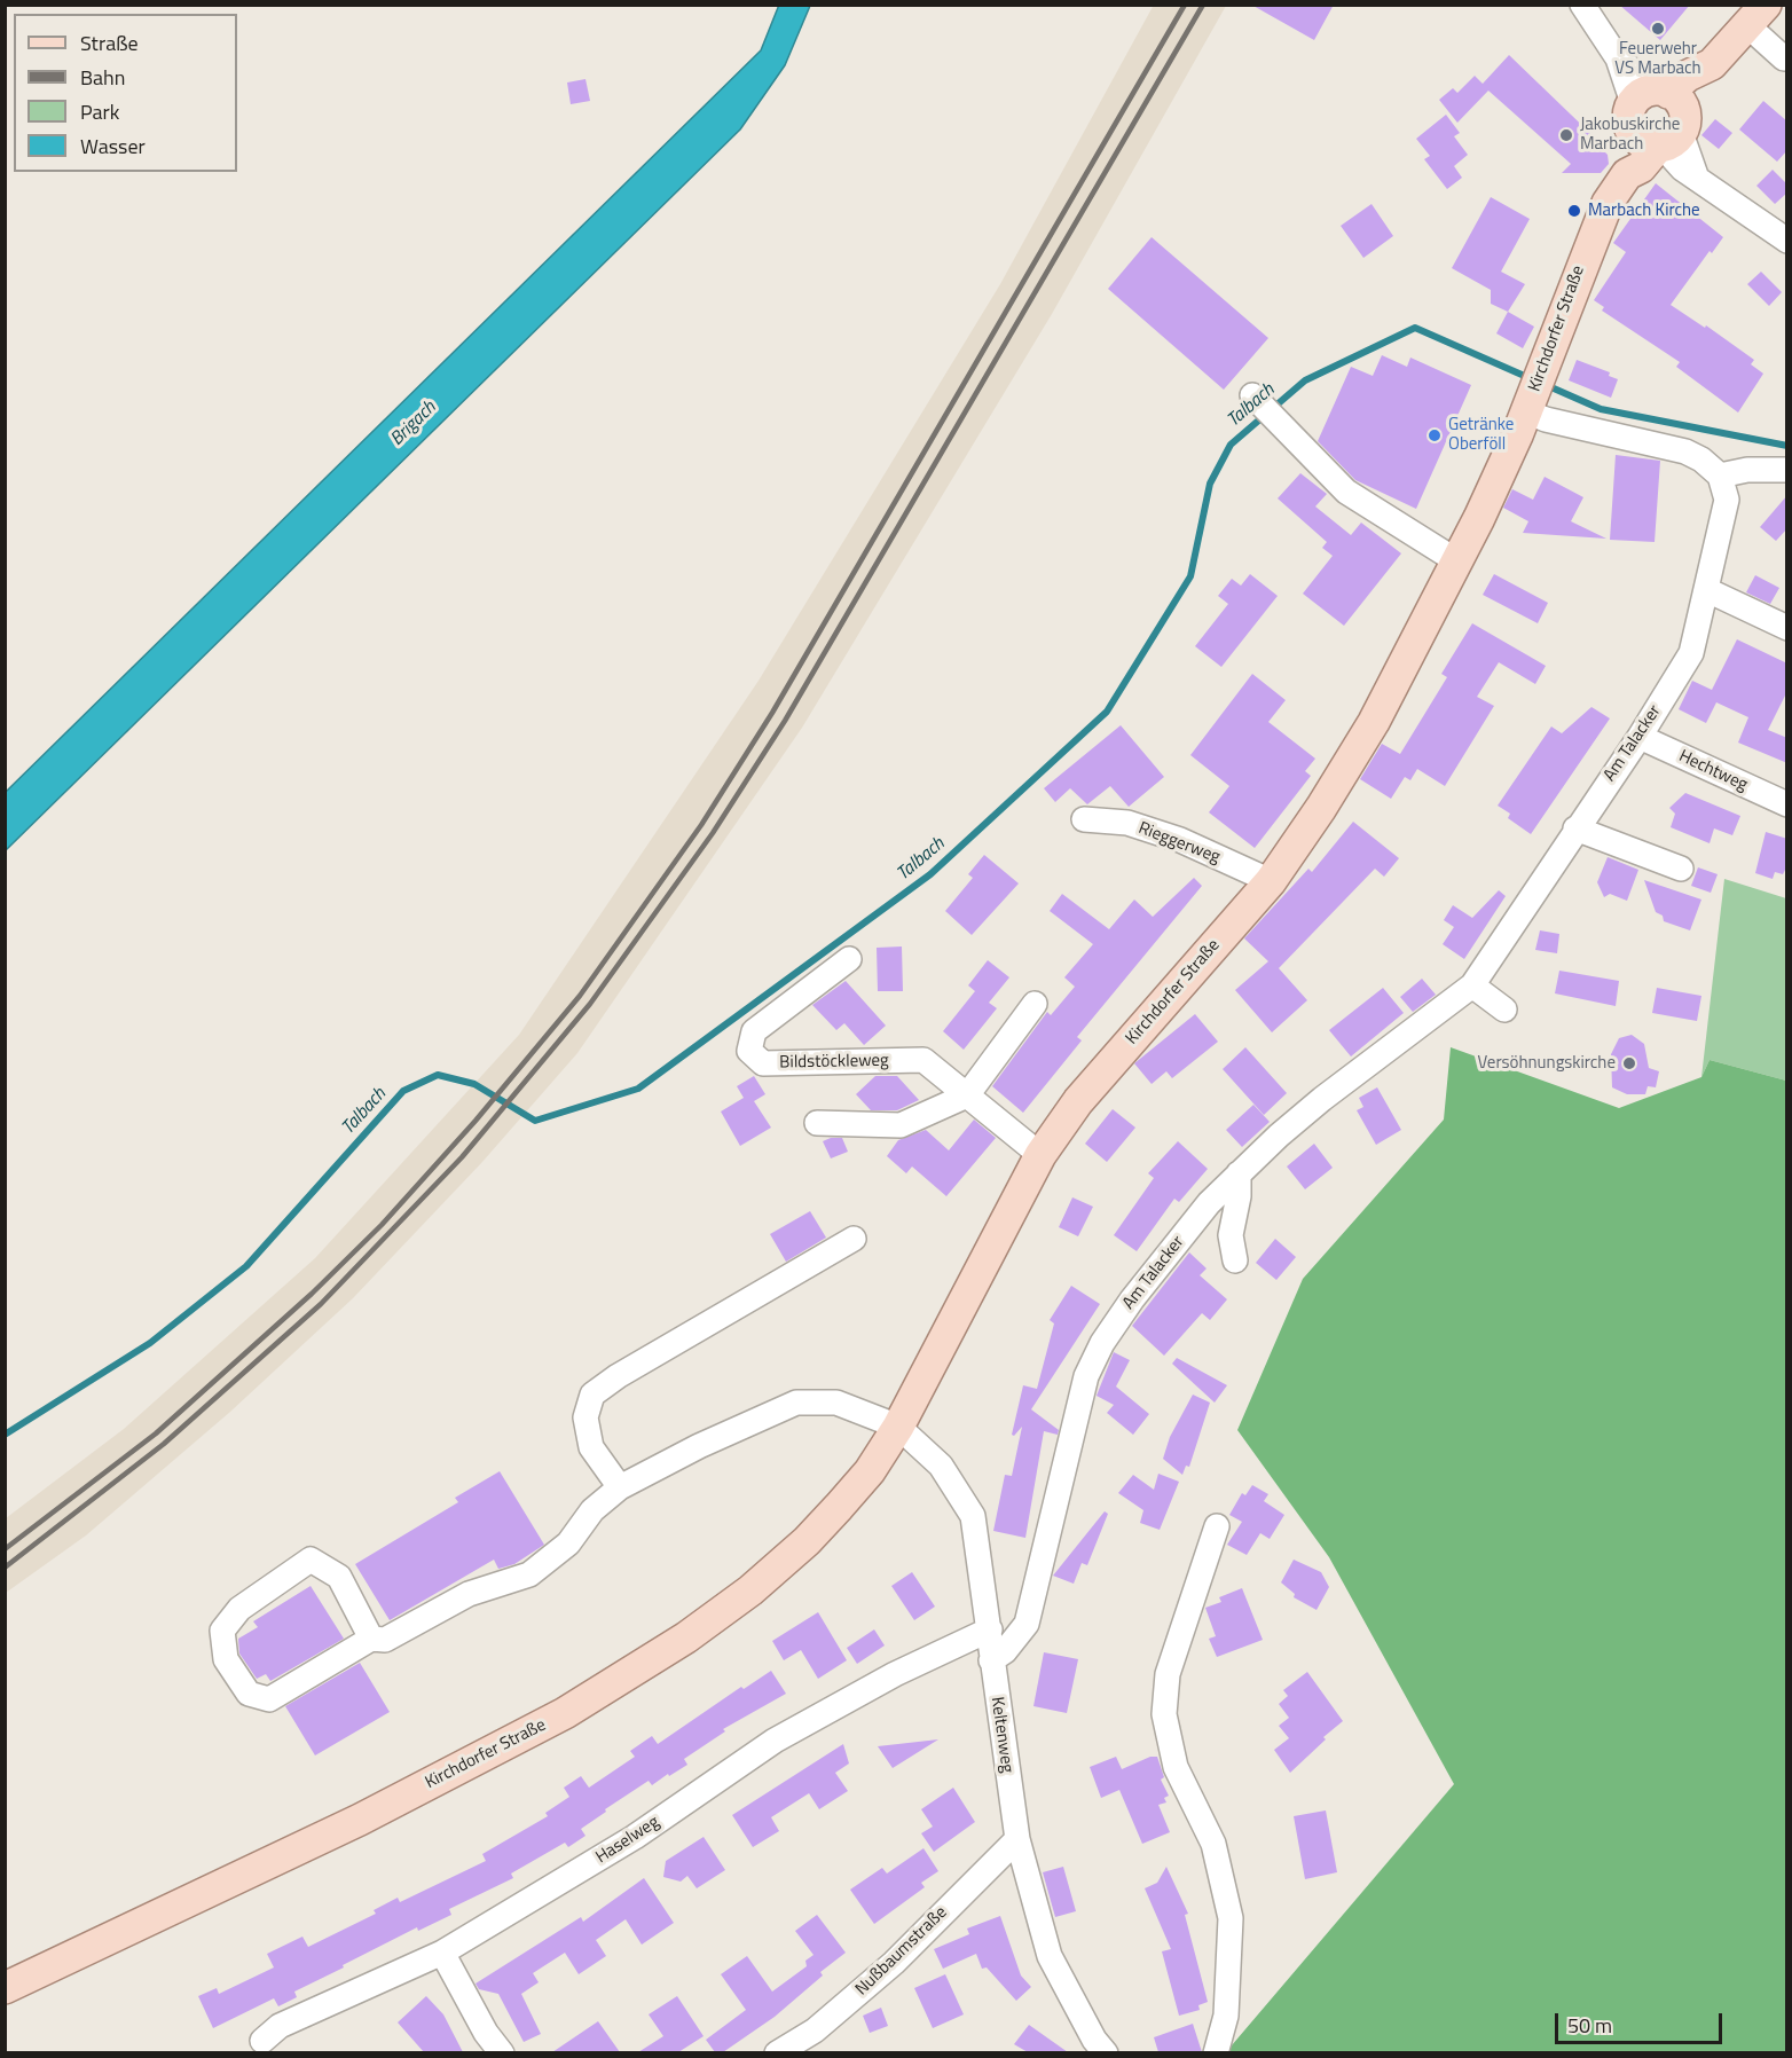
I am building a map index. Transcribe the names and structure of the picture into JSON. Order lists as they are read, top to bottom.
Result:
{
  "streets": {
    "main road": ["Kirchdorfer Straße"],
    "street": [
      "Am Talacker",
      "Hechtweg",
      "Rieggerweg",
      "Bildstöckleweg",
      "Keltenweg",
      "Haselweg",
      "Nußbaumstraße"
    ]
  },
  "crossings": [
    ["Kirchdorfer Straße", "Rieggerweg"],
    ["Kirchdorfer Straße", "Bildstöckleweg"],
    ["Kirchdorfer Straße", "Keltenweg"],
    ["Am Talacker", "Hechtweg"],
    ["Am Talacker", "Keltenweg"],
    ["Keltenweg", "Haselweg"],
    ["Keltenweg", "Nußbaumstraße"]
  ],
  "water": ["Talbach", "Brigach"],
  "places": [
    "Feuerwehr VS Marbach",
    "Jakobuskirche Marbach",
    "Marbach Kirche",
    "Getränke Oberföll",
    "Versöhnungskirche"
  ],
  "legend": [
    "Straße",
    "Bahn",
    "Park",
    "Wasser"
  ],
  "scale_bar": "50 m"
}
